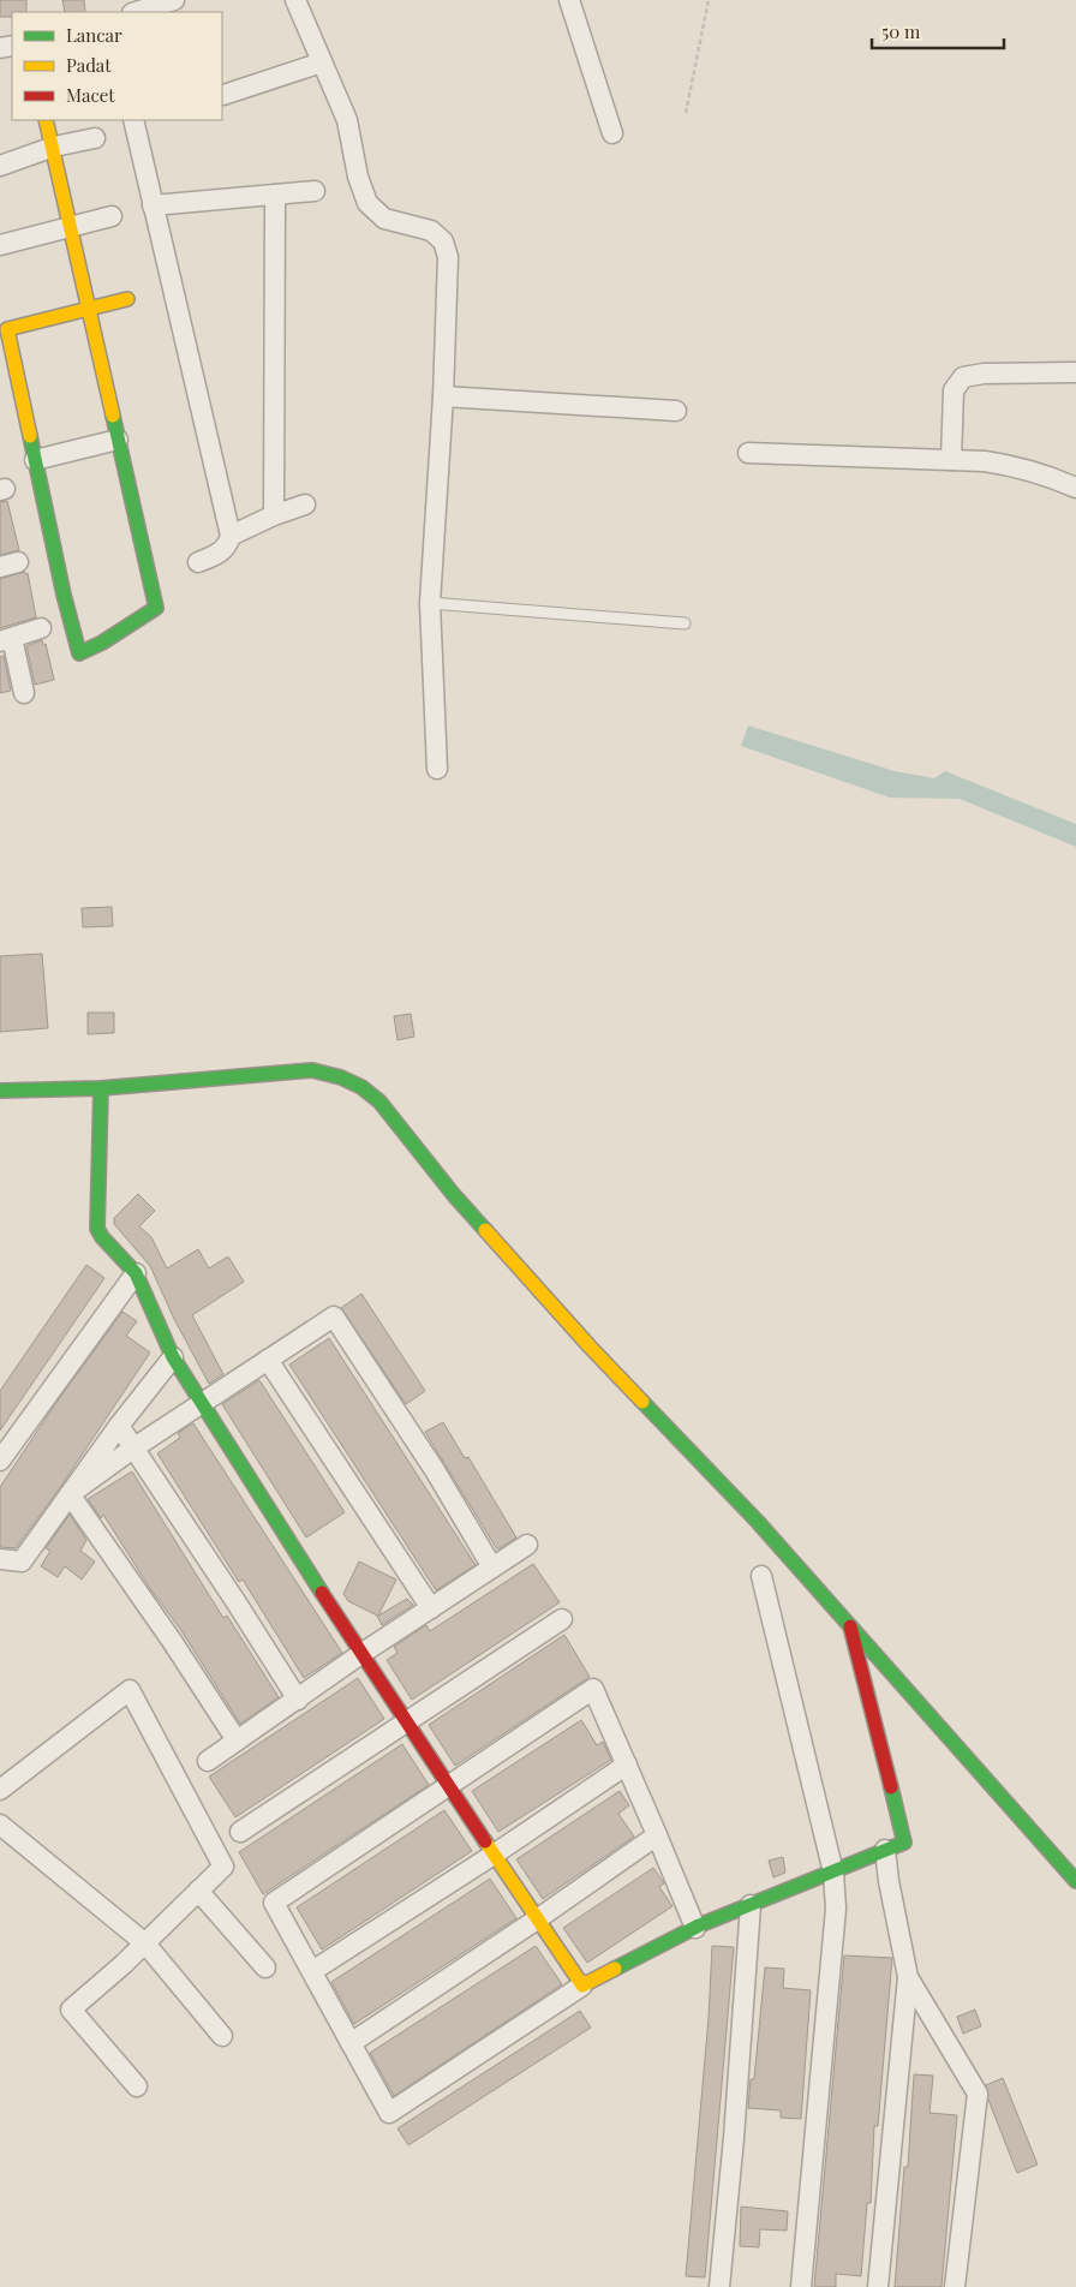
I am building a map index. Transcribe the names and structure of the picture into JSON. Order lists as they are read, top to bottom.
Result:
{
  "legend": ["Lancar", "Padat", "Macet"],
  "scale_bar": "50 m"
}
